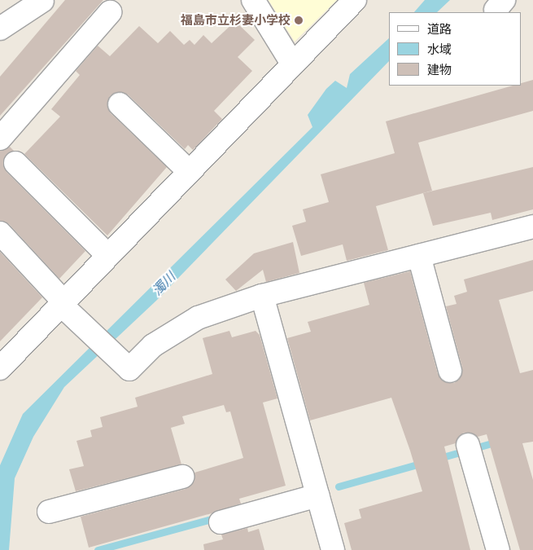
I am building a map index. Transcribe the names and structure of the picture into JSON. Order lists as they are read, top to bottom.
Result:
{
  "water": ["濁川"],
  "places": ["福島市立杉妻小学校"],
  "legend": ["道路", "水域", "建物"]
}
